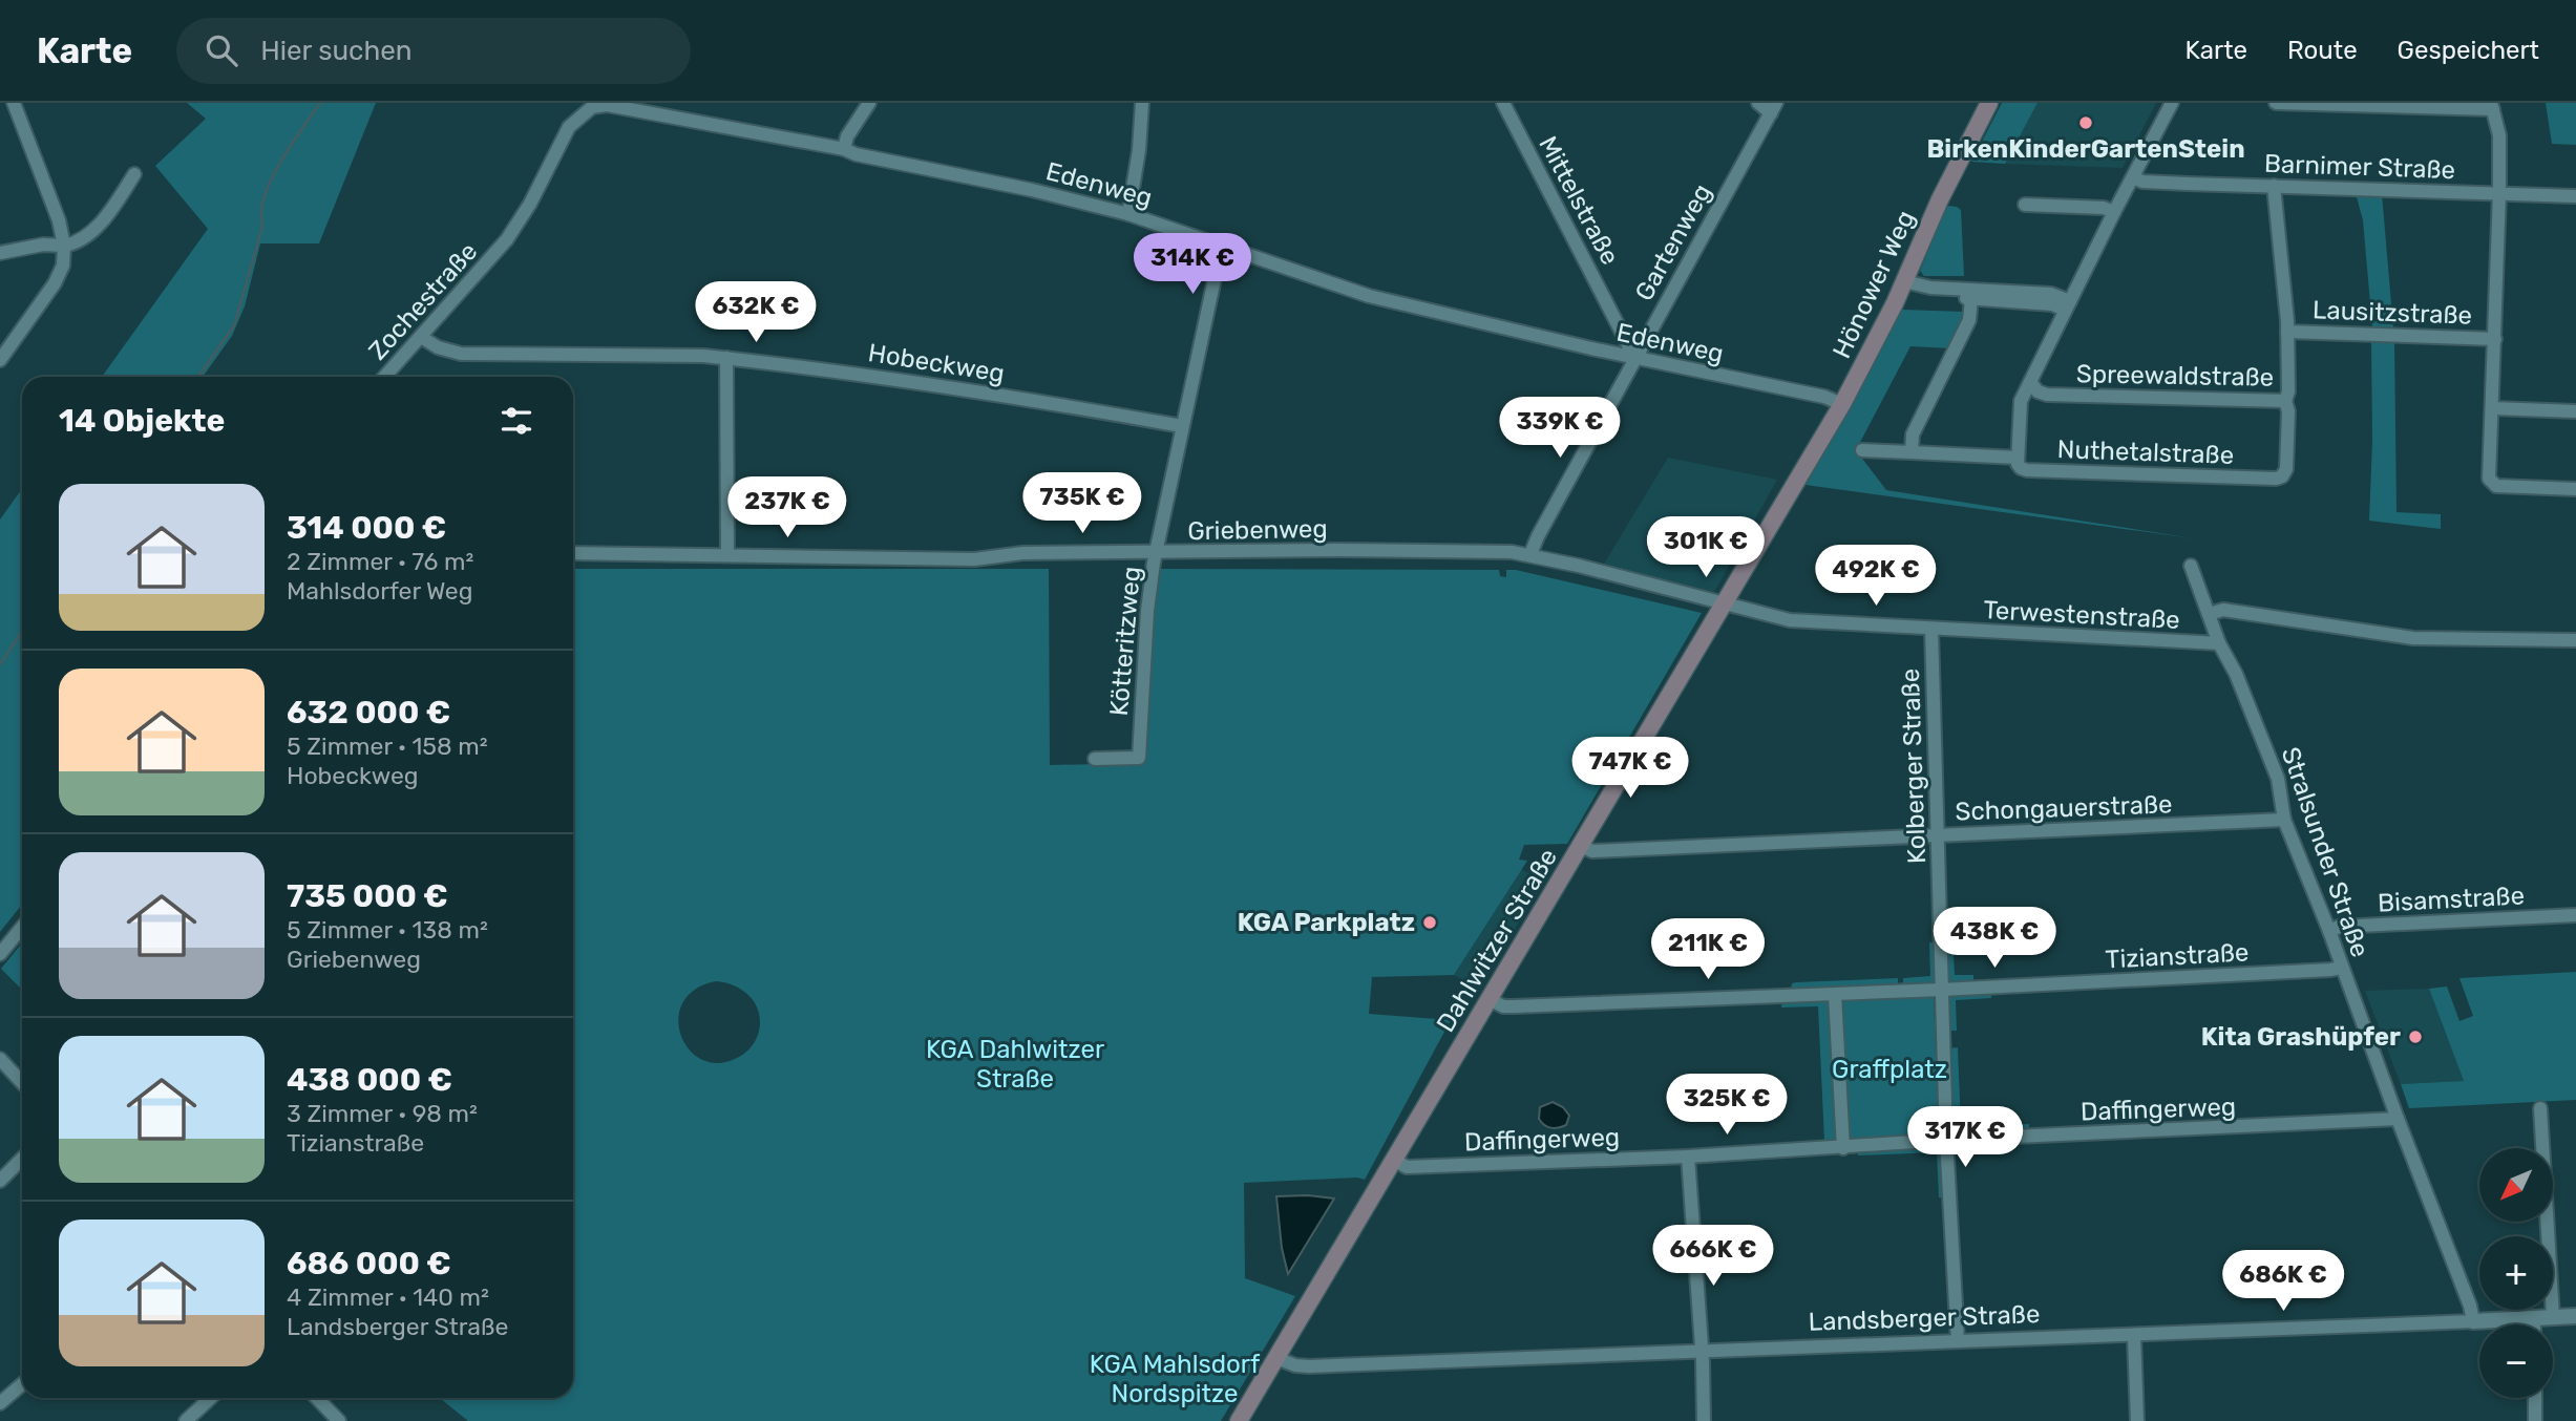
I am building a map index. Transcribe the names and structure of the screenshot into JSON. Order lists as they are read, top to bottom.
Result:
{
  "streets": {
    "main road": ["Hönower Weg", "Dahlwitzer Straße"],
    "street": [
      "Barnimer Straße",
      "Edenweg",
      "Mittelstraße",
      "Gartenweg",
      "Zochestraße",
      "Lausitzstraße",
      "Hobeckweg",
      "Spreewaldstraße",
      "Nuthetalstraße",
      "Griebenweg",
      "Terwestenstraße",
      "Kötteritzweg",
      "Kolberger Straße",
      "Schongauerstraße",
      "Stralsunder Straße",
      "Bisamstraße",
      "Tizianstraße",
      "Daffingerweg",
      "Landsberger Straße"
    ]
  },
  "crossings": [
    ["Barnimer Straße", "Spreewaldstraße"],
    ["Edenweg", "Mittelstraße"],
    ["Edenweg", "Gartenweg"],
    ["Edenweg", "Hönower Weg"],
    ["Edenweg", "Zochestraße"],
    ["Edenweg", "Kötteritzweg"],
    ["Mittelstraße", "Gartenweg"],
    ["Gartenweg", "Griebenweg"],
    ["Hönower Weg", "Dahlwitzer Straße"],
    ["Zochestraße", "Hobeckweg"],
    ["Lausitzstraße", "Spreewaldstraße"],
    ["Hobeckweg", "Kötteritzweg"],
    ["Spreewaldstraße", "Nuthetalstraße"],
    ["Griebenweg", "Terwestenstraße"],
    ["Griebenweg", "Kötteritzweg"],
    ["Griebenweg", "Dahlwitzer Straße"],
    ["Terwestenstraße", "Kolberger Straße"],
    ["Terwestenstraße", "Stralsunder Straße"],
    ["Terwestenstraße", "Dahlwitzer Straße"],
    ["Kolberger Straße", "Schongauerstraße"],
    ["Kolberger Straße", "Tizianstraße"],
    ["Kolberger Straße", "Daffingerweg"],
    ["Kolberger Straße", "Landsberger Straße"],
    ["Schongauerstraße", "Stralsunder Straße"],
    ["Schongauerstraße", "Dahlwitzer Straße"],
    ["Stralsunder Straße", "Bisamstraße"],
    ["Stralsunder Straße", "Tizianstraße"],
    ["Stralsunder Straße", "Daffingerweg"],
    ["Stralsunder Straße", "Landsberger Straße"],
    ["Dahlwitzer Straße", "Tizianstraße"],
    ["Dahlwitzer Straße", "Daffingerweg"],
    ["Dahlwitzer Straße", "Landsberger Straße"]
  ],
  "parks": ["KGA Dahlwitzer Straße", "Graffplatz", "KGA Mahlsdorf Nordspitze"],
  "places": ["BirkenKinderGartenStein", "KGA Parkplatz", "Kita Grashüpfer"],
  "north": "bottom left",
  "page": {
    "header": "Karte",
    "search": "Hier suchen",
    "nav": ["Karte", "Route", "Gespeichert"],
    "price": [
      "314K €",
      "632K €",
      "339K €",
      "735K €",
      "237K €",
      "301K €",
      "492K €",
      "747K €",
      "438K €",
      "211K €",
      "325K €",
      "317K €",
      "666K €",
      "686K €"
    ],
    "heading": "14 Objekte",
    "list": [
      {
        "name": "314 000 €",
        "note": "2 Zimmer · 76 m² · Mahlsdorfer Weg"
      },
      {
        "name": "632 000 €",
        "note": "5 Zimmer · 158 m² · Hobeckweg"
      },
      {
        "name": "735 000 €",
        "note": "5 Zimmer · 138 m² · Griebenweg"
      },
      {
        "name": "438 000 €",
        "note": "3 Zimmer · 98 m² · Tizianstraße"
      },
      {
        "name": "686 000 €",
        "note": "4 Zimmer · 140 m² · Landsberger Straße"
      }
    ],
    "map_buttons": ["+", "−"]
  }
}
